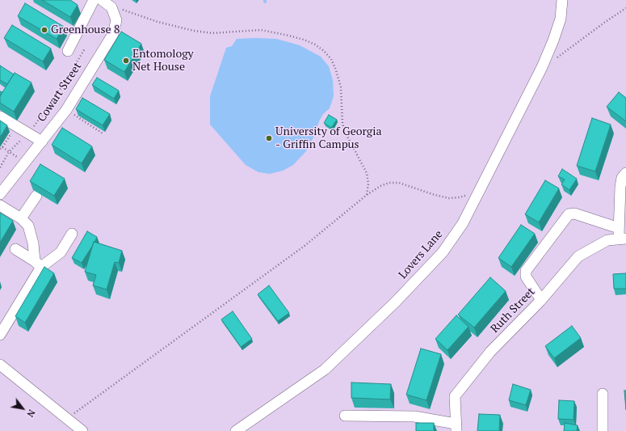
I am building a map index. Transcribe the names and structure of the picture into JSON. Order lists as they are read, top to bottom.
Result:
{
  "streets": {
    "street": ["Cowart Street", "Lovers Lane", "Ruth Street"]
  },
  "places": ["Greenhouse 8", "Entomology Net House", "University of Georgia - Griffin Campus"],
  "north": "bottom right"
}
